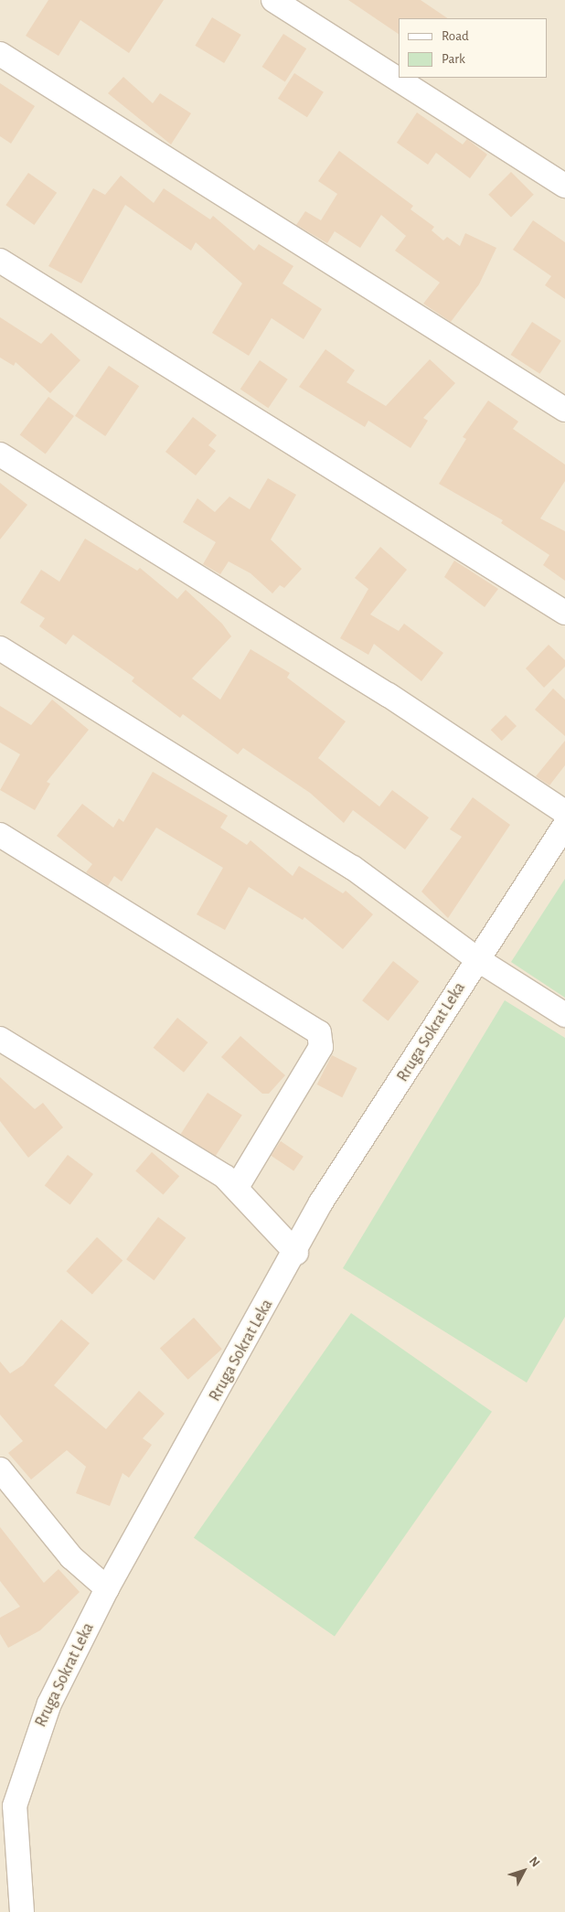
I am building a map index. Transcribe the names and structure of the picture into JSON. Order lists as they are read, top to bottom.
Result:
{
  "streets": {
    "street": ["Rruga Sokrat Leka"]
  },
  "legend": ["Road", "Park"],
  "north": "top right"
}
